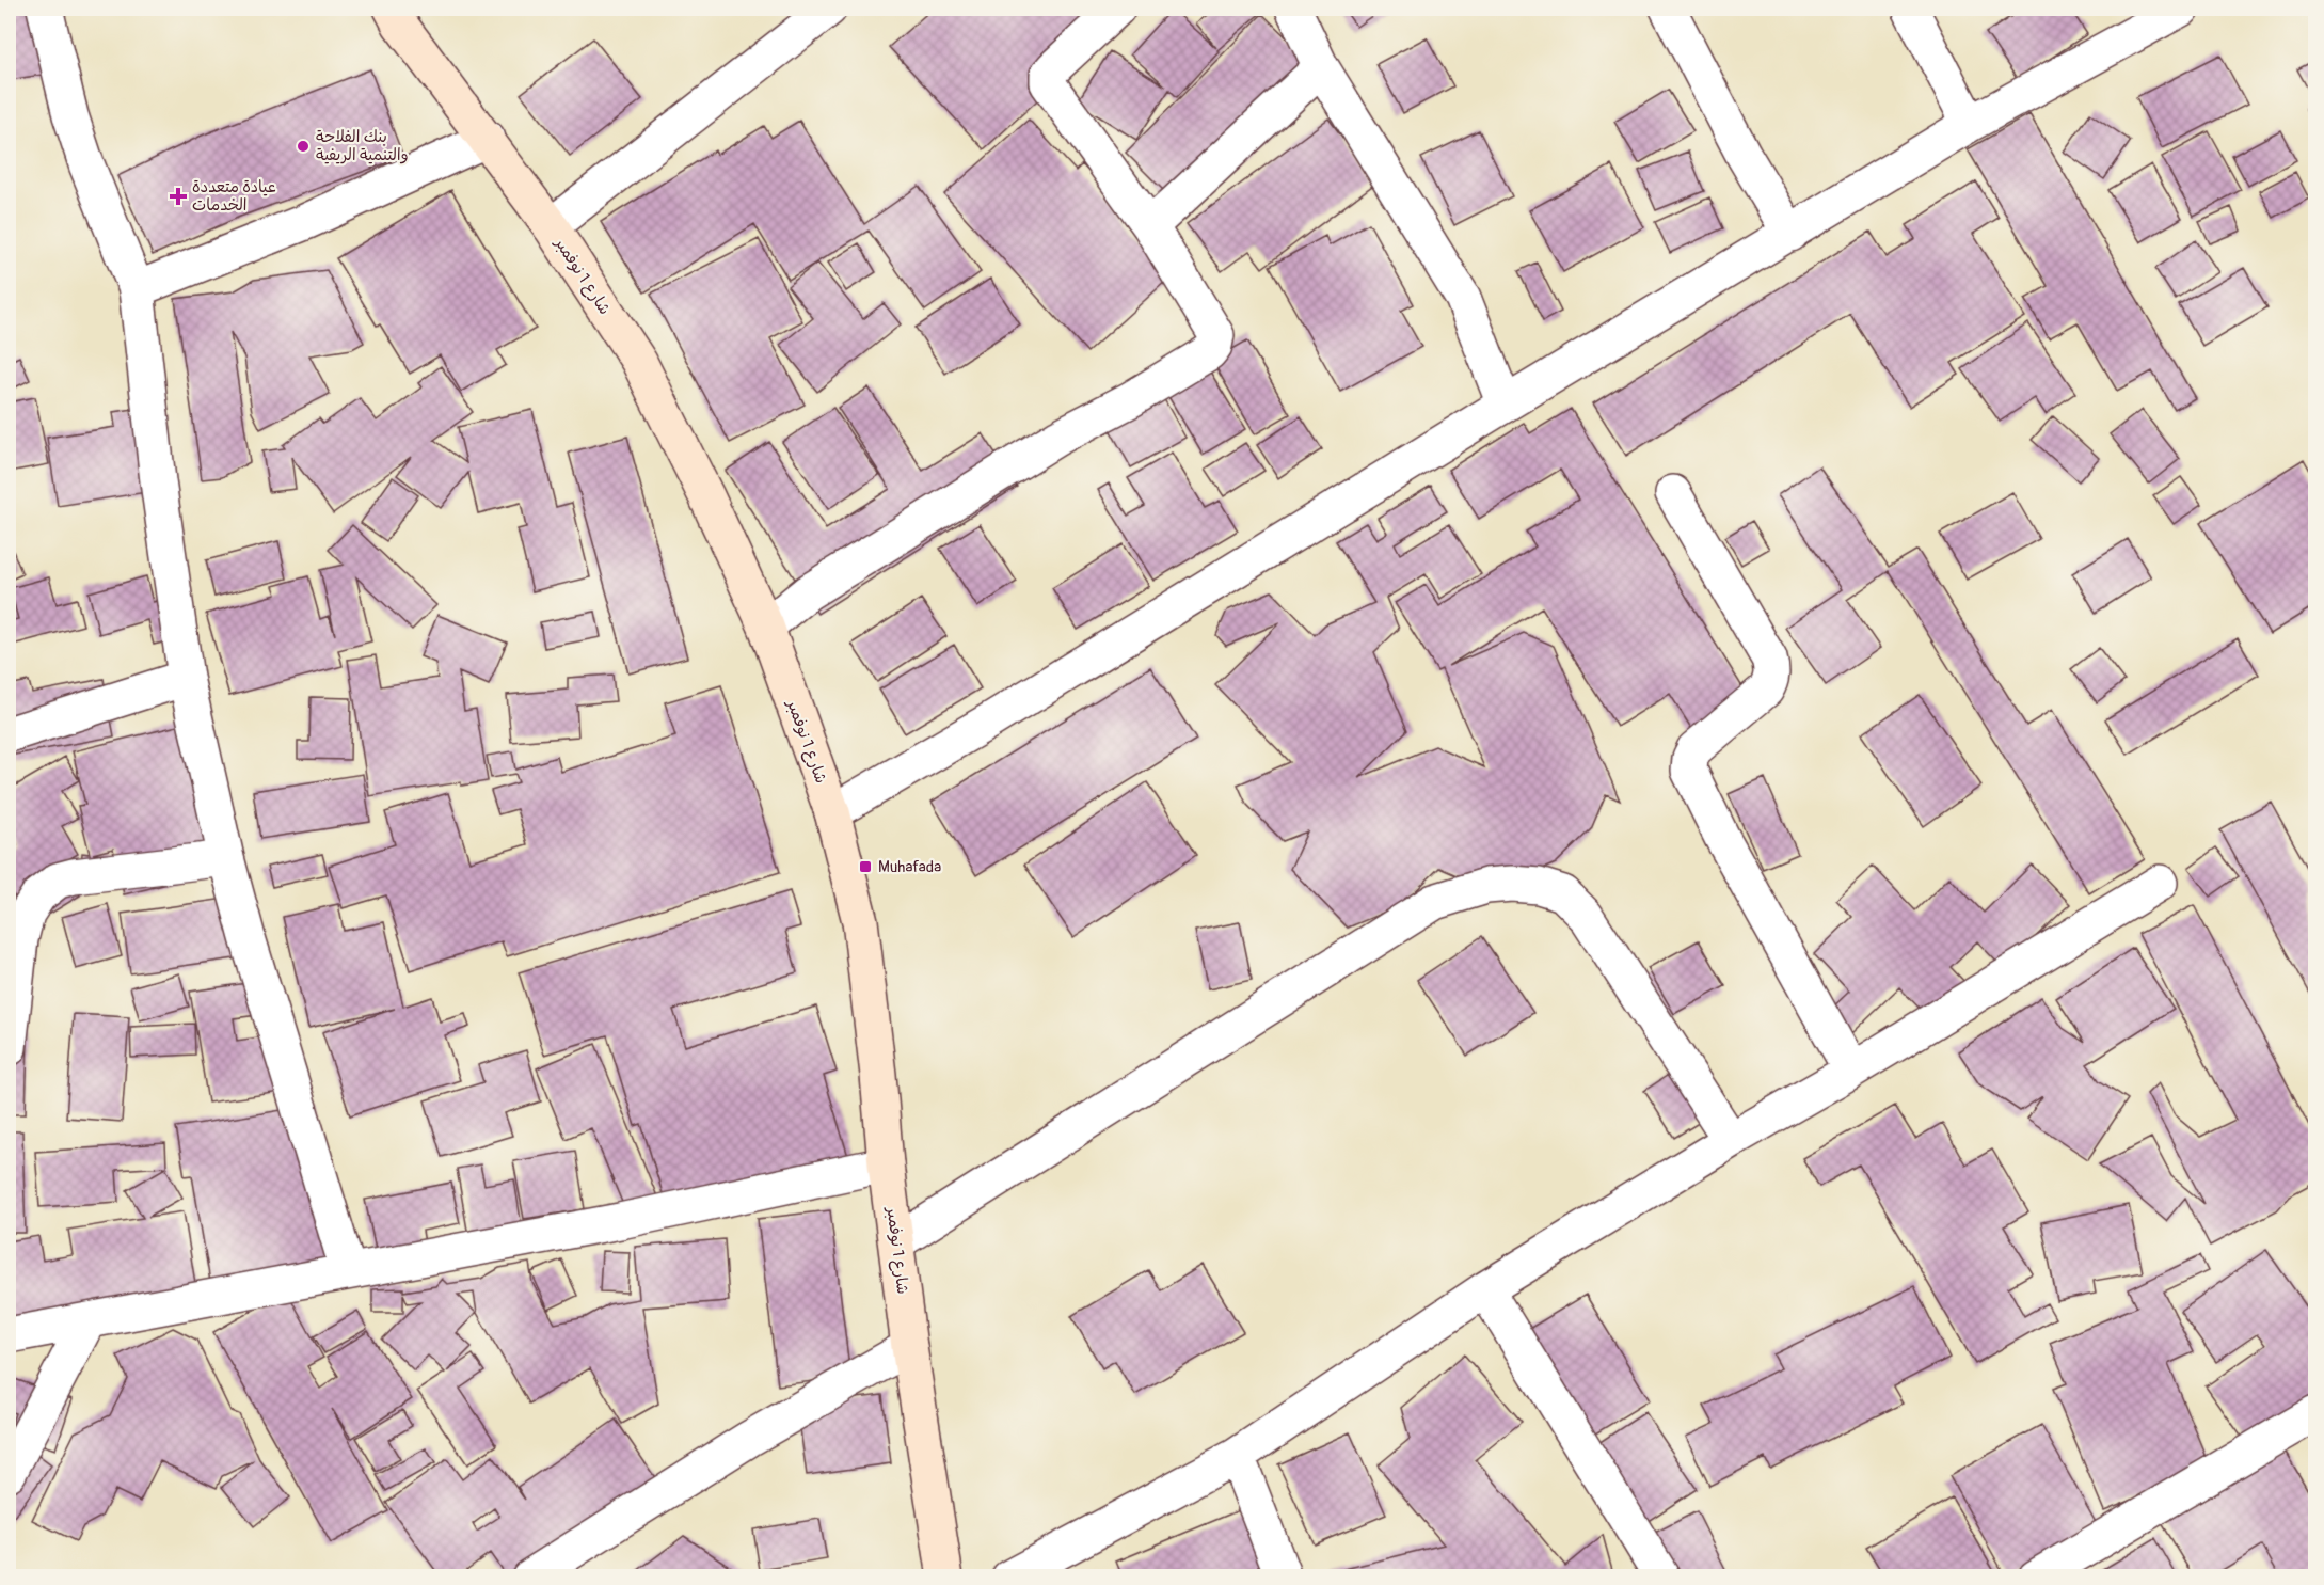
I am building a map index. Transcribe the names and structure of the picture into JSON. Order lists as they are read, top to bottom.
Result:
{
  "streets": {
    "main road": ["شارع 1 نوفمبر"]
  },
  "places": {
    "other": ["بنك الفلاحة والتنمية الريفية"],
    "health": ["عيادة متعددة الخدمات"],
    "transit": ["Muhafada"]
  }
}
